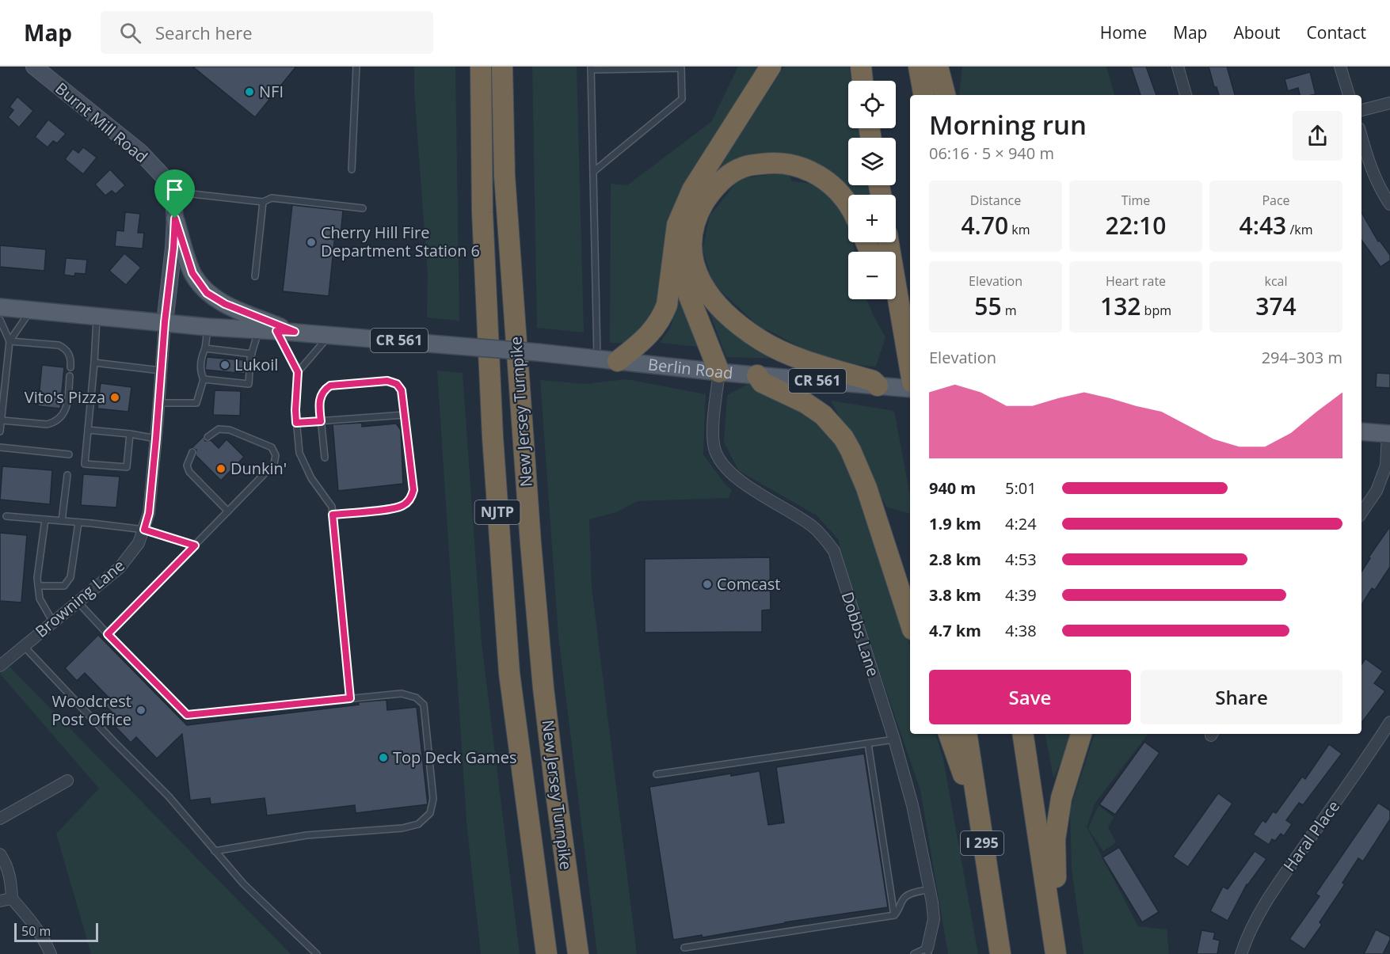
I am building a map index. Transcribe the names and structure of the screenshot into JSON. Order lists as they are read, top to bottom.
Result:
{
  "streets": {
    "highway": ["New Jersey Turnpike", "NJTP", "I 295"],
    "main road": ["Burnt Mill Road", "CR 561", "Berlin Road"],
    "street": ["Browning Lane", "Dobbs Lane", "Haral Place"]
  },
  "crossings": [
    ["Burnt Mill Road", "CR 561"],
    ["Burnt Mill Road", "Browning Lane"],
    ["CR 561", "Berlin Road"],
    ["CR 561", "Browning Lane"],
    ["Berlin Road", "Dobbs Lane"]
  ],
  "places": [
    "NFI",
    "Cherry Hill Fire Department Station 6",
    "Lukoil",
    "Vito's Pizza",
    "Dunkin'",
    "Comcast",
    "Woodcrest Post Office",
    "Top Deck Games"
  ],
  "scale_bar": "50 m",
  "page": {
    "header": "Map",
    "search": "Search here",
    "nav": [
      "Home",
      "Map",
      "About",
      "Contact"
    ],
    "map_buttons": ["+", "−"],
    "heading": ["Morning run", "06:16 · 5 × 940 m"],
    "stats": [
      ["Distance", "4.70 km"],
      ["Time", "22:10"],
      ["Pace", "4:43 /km"],
      ["Elevation", "55 m"],
      ["Heart rate", "132 bpm"],
      ["kcal", "374"]
    ],
    "chart": ["Elevation", "294–303 m"],
    "list": [
      {
        "name": "940 m",
        "note": "5:01"
      },
      {
        "name": "1.9 km",
        "note": "4:24"
      },
      {
        "name": "2.8 km",
        "note": "4:53"
      },
      {
        "name": "3.8 km",
        "note": "4:39"
      },
      {
        "name": "4.7 km",
        "note": "4:38"
      }
    ],
    "buttons": ["Save", "Share"],
    "scale": "50 m"
  }
}
